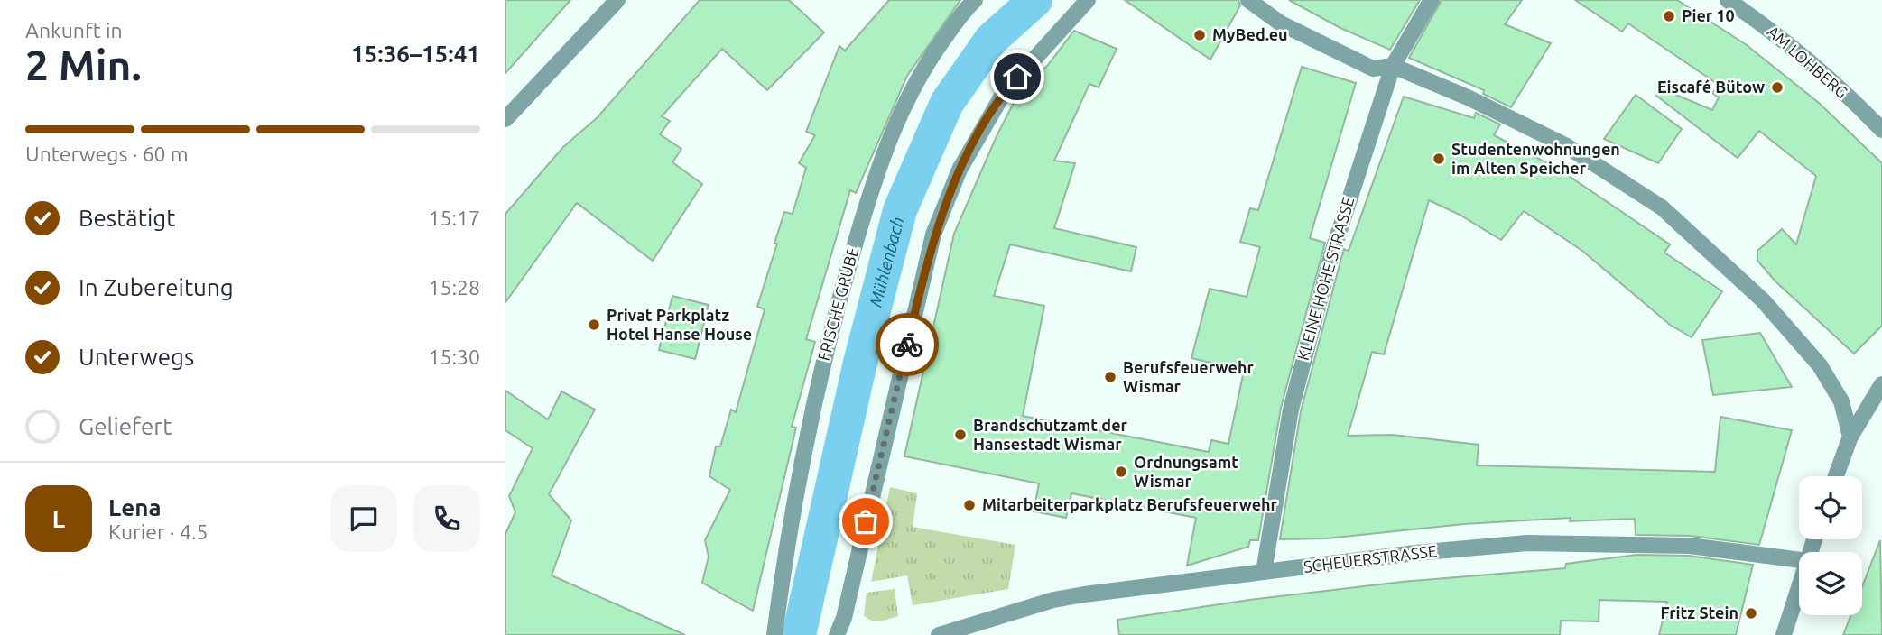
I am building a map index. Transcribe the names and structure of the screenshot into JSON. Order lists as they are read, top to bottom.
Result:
{
  "streets": {
    "street": [
      "AM LOHBERG",
      "KLEINE HOHE STRASSE",
      "FRISCHE GRUBE",
      "SCHEUERSTRASSE"
    ]
  },
  "crossings": [
    ["KLEINE HOHE STRASSE", "SCHEUERSTRASSE"]
  ],
  "water": ["Mühlenbach"],
  "places": [
    "Pier 10",
    "MyBed.eu",
    "Eiscafé Bütow",
    "Studentenwohnungen im Alten Speicher",
    "Privat Parkplatz Hotel Hanse House",
    "Berufsfeuerwehr Wismar",
    "Brandschutzamt der Hansestadt Wismar",
    "Ordnungsamt Wismar",
    "Mitarbeiterparkplatz Berufsfeuerwehr",
    "Fritz Stein"
  ],
  "page": {
    "heading": ["2 Min.", "Ankunft in", "15:36–15:41"],
    "panel": ["Lena", "Kurier · 4.5"],
    "bar": "Unterwegs · 60 m",
    "list": [
      ["Bestätigt", "15:17"],
      ["In Zubereitung", "15:28"],
      ["Unterwegs", "15:30"],
      "Geliefert"
    ],
    "round": "L"
  }
}
